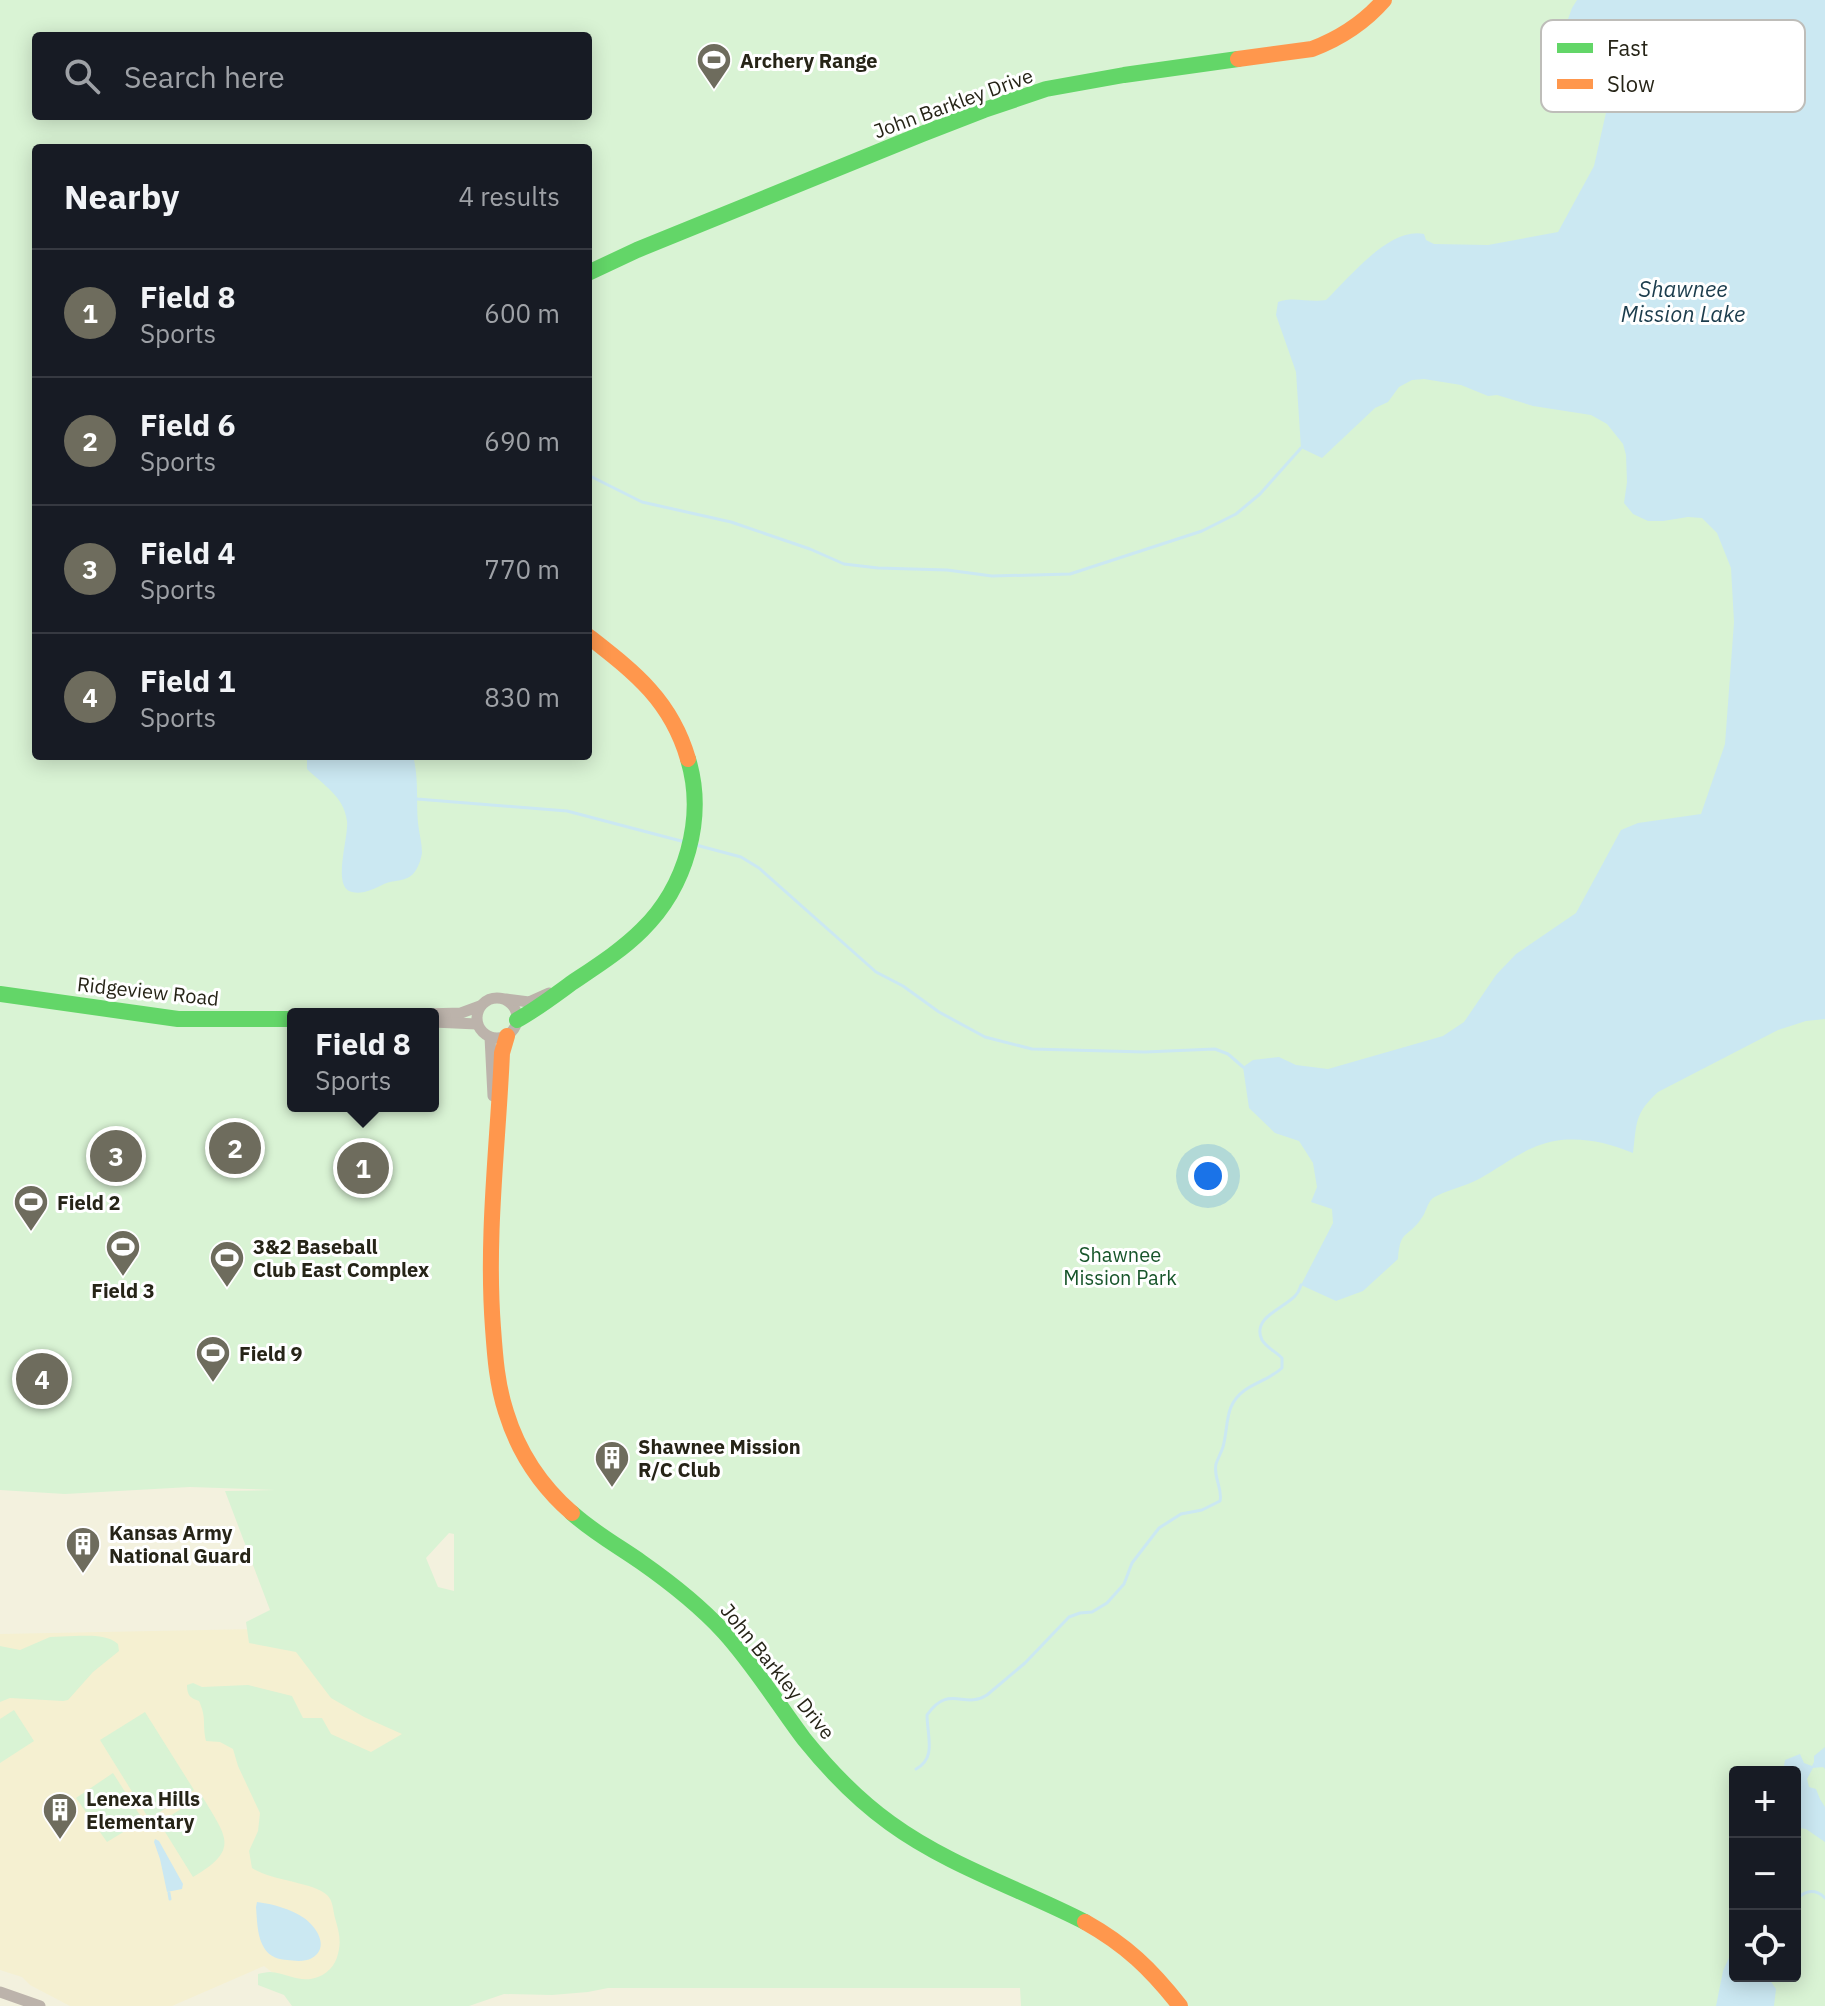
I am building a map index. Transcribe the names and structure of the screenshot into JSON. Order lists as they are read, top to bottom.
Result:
{
  "streets": {
    "street": ["John Barkley Drive", "Ridgeview Road"]
  },
  "water": ["Shawnee Mission Lake"],
  "parks": ["Shawnee Mission Park"],
  "places": {
    "sports": [
      "Archery Range",
      "Field 2",
      "Field 3",
      "3&2 Baseball Club East Complex",
      "Field 9"
    ],
    "building": ["Shawnee Mission R/C Club", "Kansas Army National Guard", "Lenexa Hills Elementary"]
  },
  "legend": ["Fast", "Slow"],
  "page": {
    "search": "Search here",
    "heading": ["Nearby", "4 results"],
    "list": [
      {
        "mark": "1",
        "name": "Field 8",
        "note": "Sports",
        "value": "600 m"
      },
      {
        "mark": "2",
        "name": "Field 6",
        "note": "Sports",
        "value": "690 m"
      },
      {
        "mark": "3",
        "name": "Field 4",
        "note": "Sports",
        "value": "770 m"
      },
      {
        "mark": "4",
        "name": "Field 1",
        "note": "Sports",
        "value": "830 m"
      }
    ],
    "popup": ["Field 8", "Sports"],
    "pins": [
      "2",
      "3",
      "1",
      "4"
    ],
    "map_buttons": ["+", "−"]
  }
}
